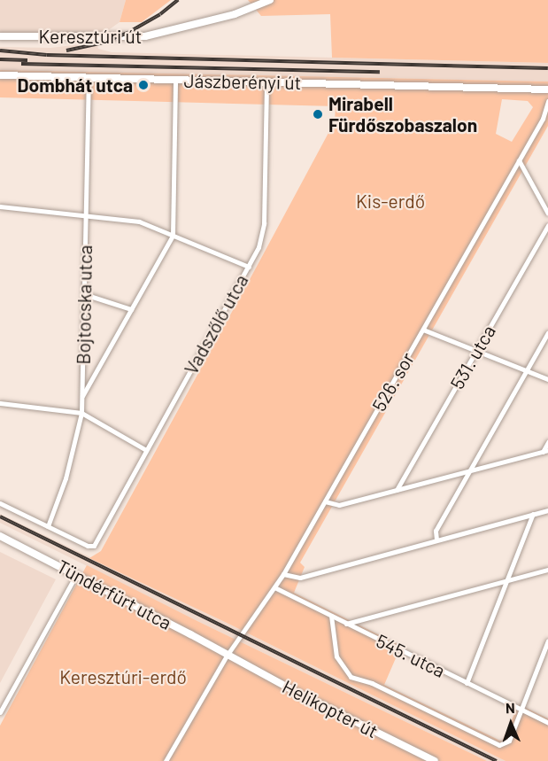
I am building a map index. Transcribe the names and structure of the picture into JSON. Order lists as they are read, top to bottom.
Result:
{
  "streets": {
    "main road": ["Jászberényi út"],
    "street": [
      "Keresztúri út",
      "Bojtocska utca",
      "Vadszőlő utca",
      "531. utca",
      "526. sor",
      "Tündérfürt utca",
      "545. utca",
      "Helikopter út"
    ]
  },
  "crossings": [
    ["Jászberényi út", "Bojtocska utca"],
    ["Jászberényi út", "Vadszőlő utca"],
    ["Bojtocska utca", "Vadszőlő utca"],
    ["526. sor", "Tündérfürt utca"],
    ["526. sor", "545. utca"],
    ["526. sor", "Helikopter út"],
    ["Tündérfürt utca", "Helikopter út"]
  ],
  "parks": ["Kis-erdő", "Keresztúri-erdő"],
  "places": ["Dombhát utca", "Mirabell Fürdőszobaszalon"],
  "north": "top"
}
